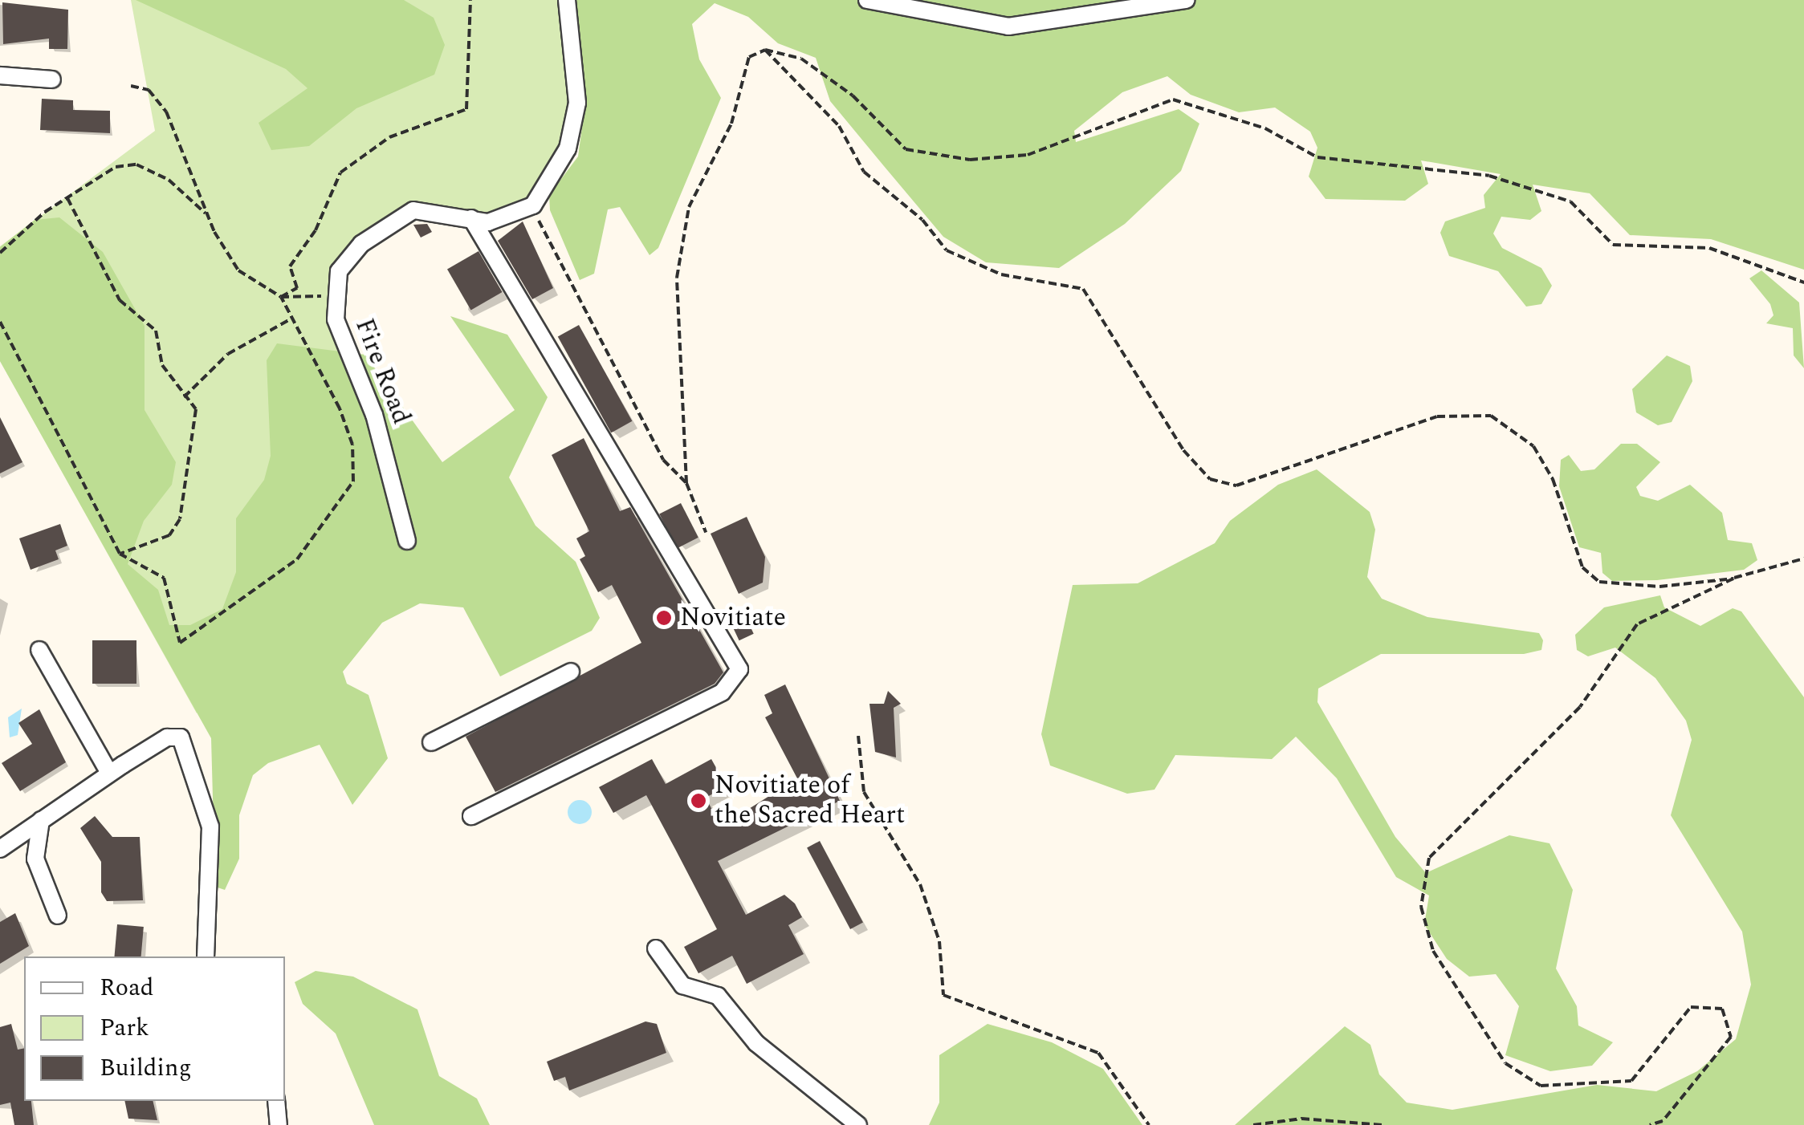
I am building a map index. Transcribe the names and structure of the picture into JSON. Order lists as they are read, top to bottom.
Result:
{
  "streets": {
    "street": ["Fire Road"]
  },
  "places": ["Novitiate", "Novitiate of the Sacred Heart"],
  "legend": ["Road", "Park", "Building"]
}
